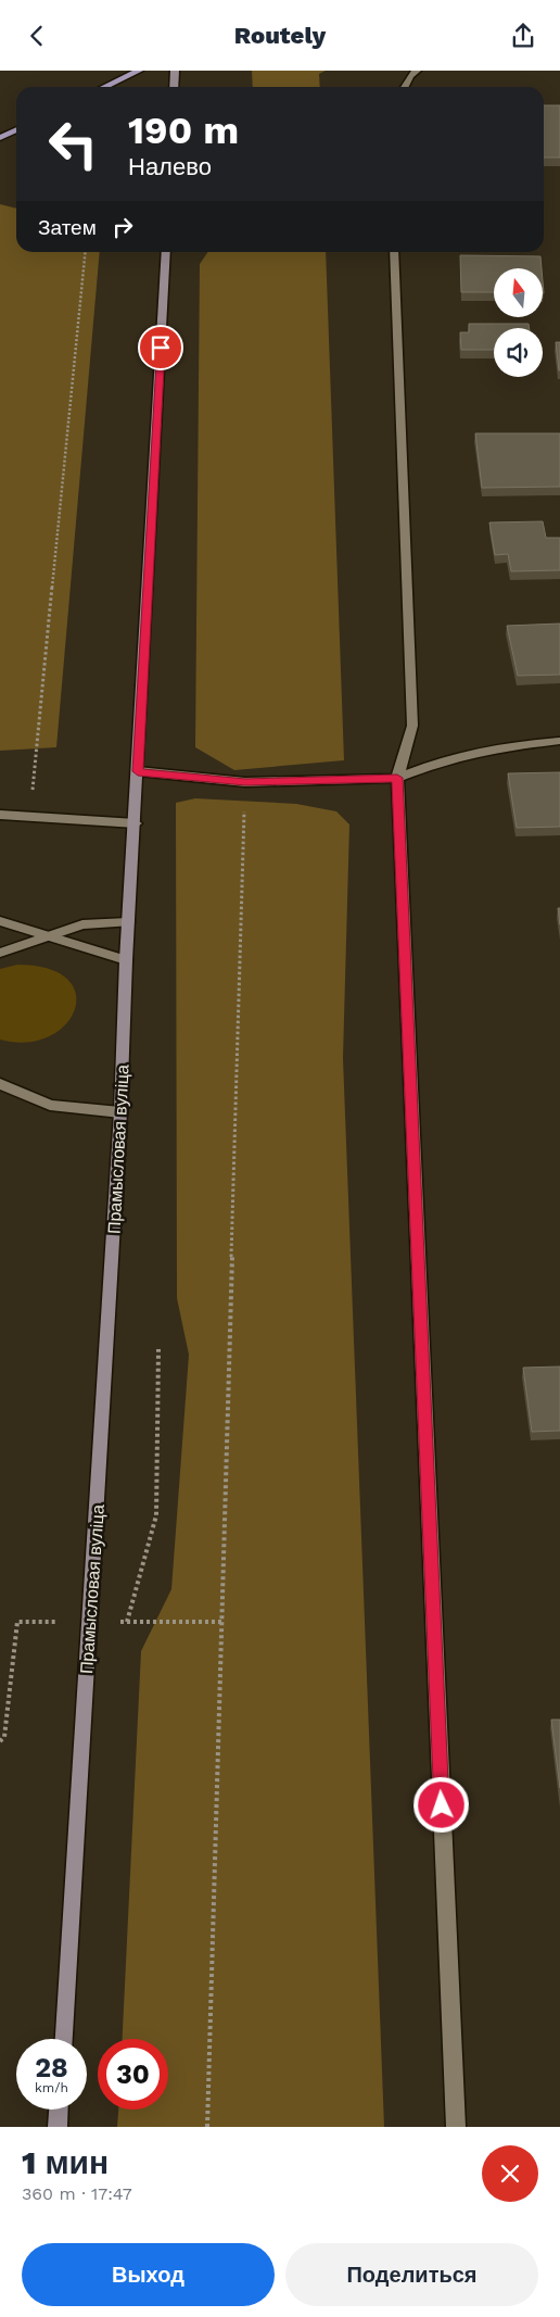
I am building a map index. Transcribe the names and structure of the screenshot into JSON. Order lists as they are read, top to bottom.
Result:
{
  "streets": {
    "main road": ["Прамысловая вуліца"]
  },
  "north": "top",
  "page": {
    "header": "Routely",
    "turn": ["190 m", "Налево"],
    "then": "Затем",
    "speed": "28 km/h",
    "limit": "30",
    "heading": ["1 мин", "360 m · 17:47"],
    "buttons": ["Выход", "Поделиться"]
  }
}
